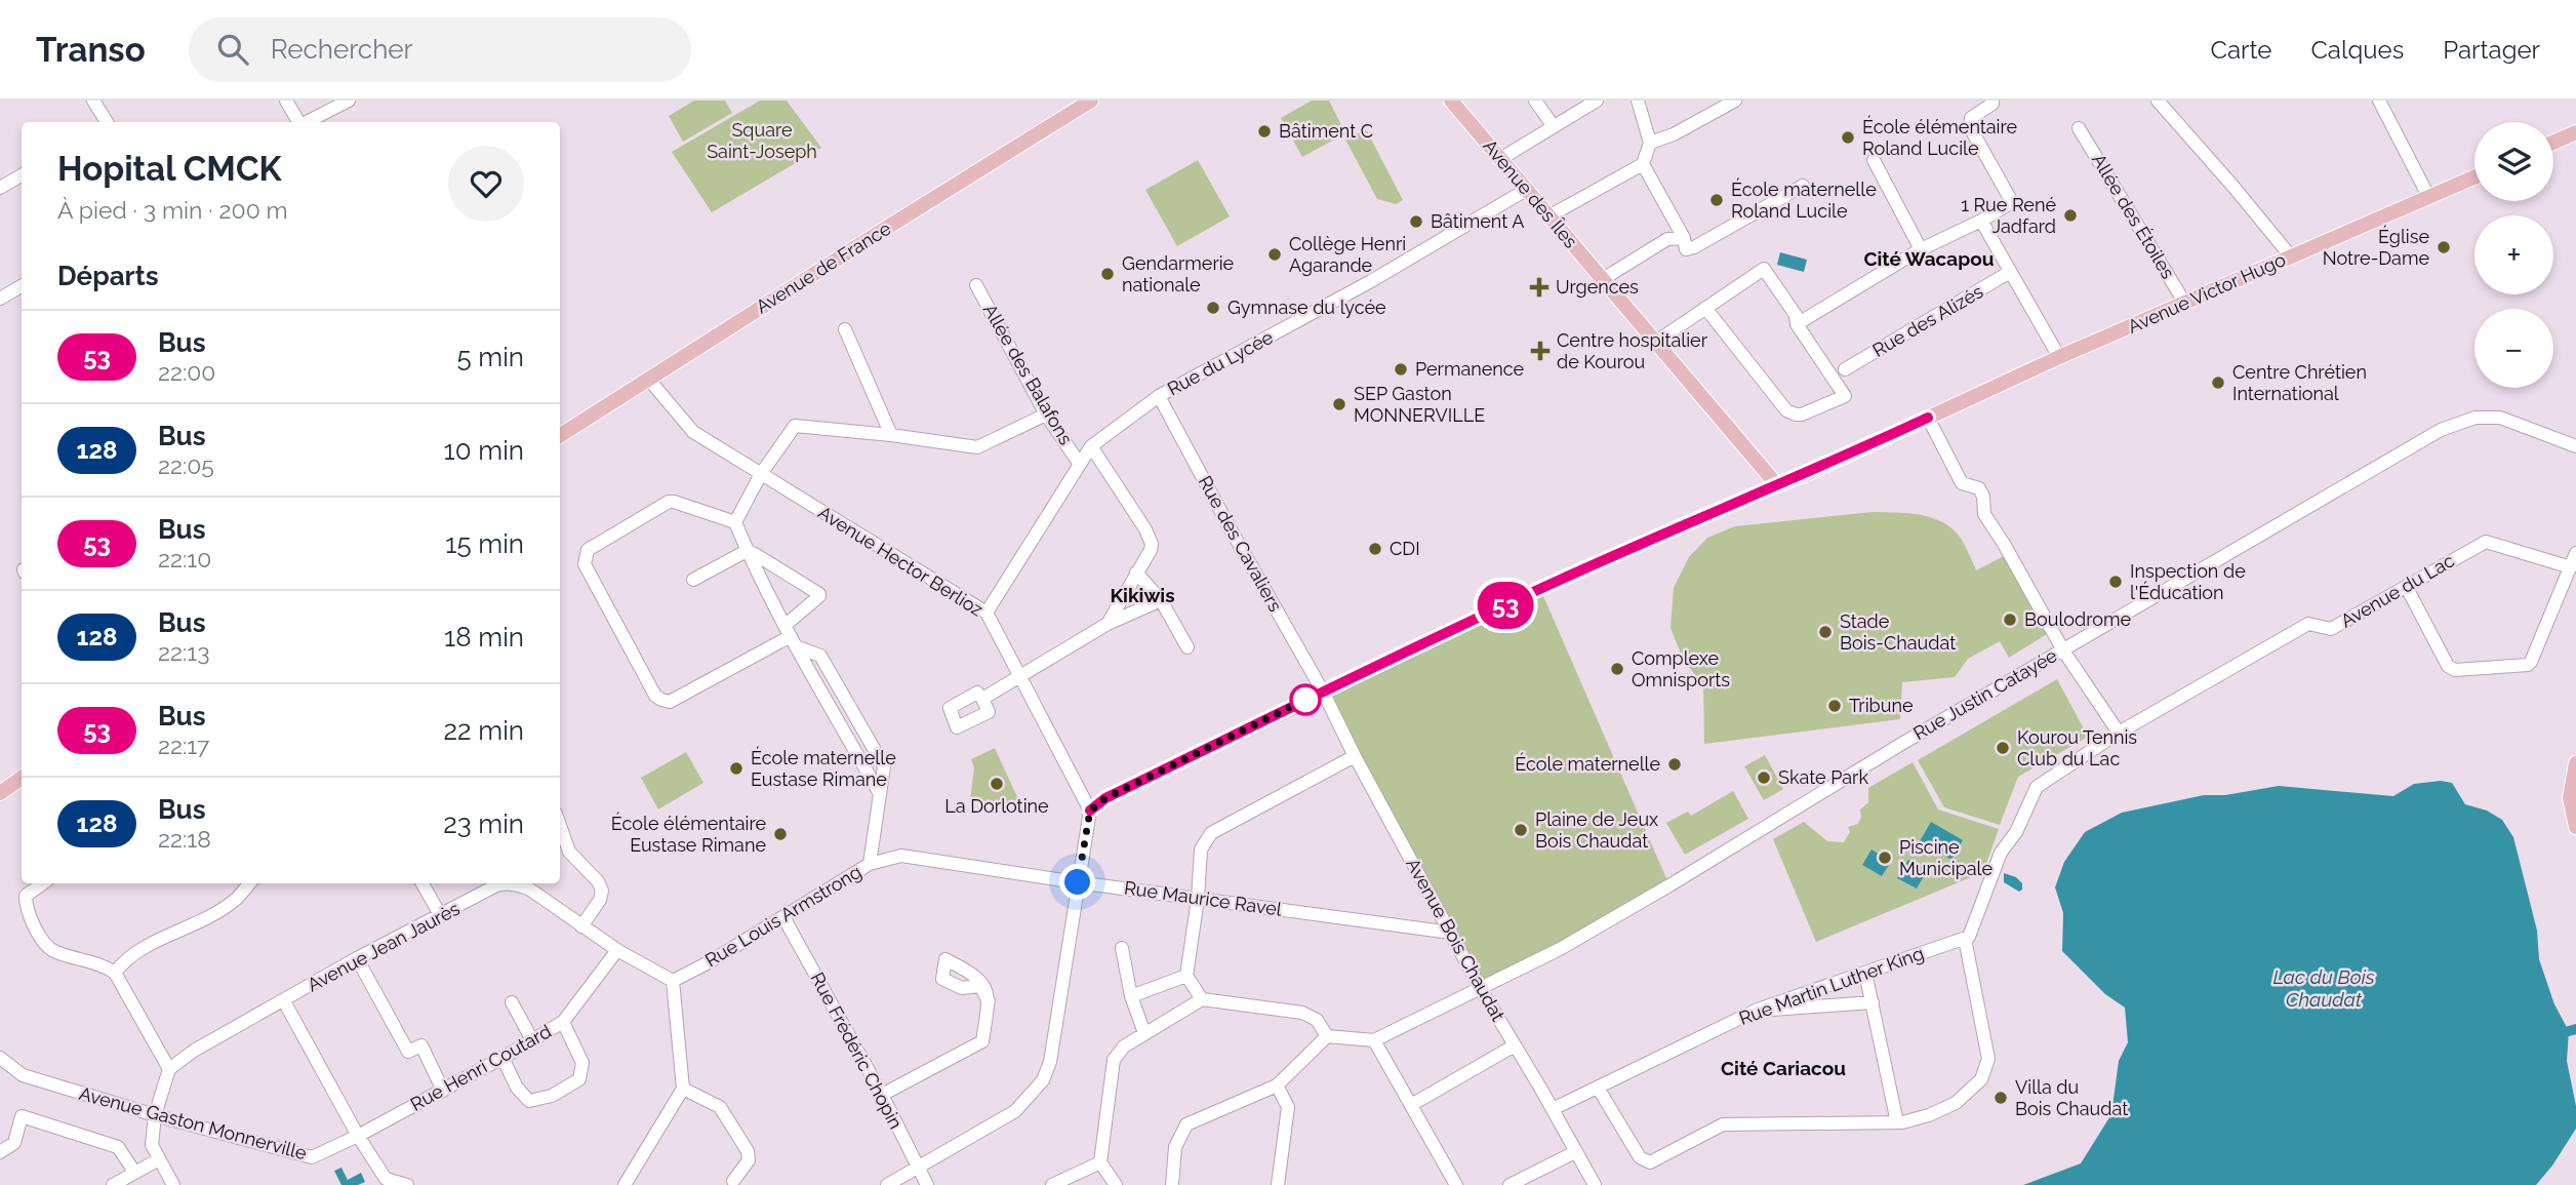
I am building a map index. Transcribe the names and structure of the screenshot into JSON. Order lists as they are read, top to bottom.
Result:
{
  "streets": {
    "main road": ["Avenue des Îles", "Avenue de France", "Avenue Victor Hugo"],
    "street": [
      "Allée des Étoiles",
      "Rue des Alizés",
      "Rue du Lycée",
      "Allée des Balafons",
      "Rue des Cavaliers",
      "Avenue Hector Berlioz",
      "Avenue du Lac",
      "Rue Justin Catayée",
      "Rue Maurice Ravel",
      "Rue Louis Armstrong",
      "Avenue Bois Chaudat",
      "Avenue Jean Jaurès",
      "Rue Martin Luther King",
      "Rue Frédéric Chopin",
      "Rue Henri Coutard",
      "Avenue Gaston Monnerville"
    ]
  },
  "crossings": [
    ["Avenue des Îles", "Avenue Victor Hugo"],
    ["Avenue des Îles", "Rue du Lycée"],
    ["Allée des Étoiles", "Avenue Victor Hugo"],
    ["Avenue de France", "Avenue Hector Berlioz"],
    ["Rue du Lycée", "Allée des Balafons"],
    ["Rue du Lycée", "Rue des Cavaliers"],
    ["Rue du Lycée", "Avenue Hector Berlioz"],
    ["Rue des Cavaliers", "Avenue Bois Chaudat"],
    ["Rue Justin Catayée", "Avenue Bois Chaudat"],
    ["Rue Maurice Ravel", "Rue Louis Armstrong"],
    ["Rue Maurice Ravel", "Avenue Bois Chaudat"],
    ["Rue Louis Armstrong", "Avenue Jean Jaurès"],
    ["Rue Louis Armstrong", "Rue Frédéric Chopin"],
    ["Avenue Bois Chaudat", "Rue Martin Luther King"],
    ["Avenue Jean Jaurès", "Rue Henri Coutard"],
    ["Rue Henri Coutard", "Avenue Gaston Monnerville"]
  ],
  "districts": ["Cité Wacapou", "Kikiwis", "Cité Cariacou"],
  "water": ["Lac du Bois Chaudat"],
  "parks": ["Square Saint-Joseph"],
  "places": {
    "other": [
      "Bâtiment C",
      "École élémentaire Roland Lucile",
      "École maternelle Roland Lucile",
      "1 Rue René Jadfard",
      "Bâtiment A",
      "Église Notre-Dame",
      "Collège Henri Agarande",
      "Gendarmerie nationale",
      "Gymnase du lycée",
      "Permanence",
      "Centre Chrétien International",
      "SEP Gaston MONNERVILLE",
      "CDI",
      "Inspection de l'Éducation",
      "Boulodrome",
      "Stade Bois-Chaudat",
      "Complexe Omnisports",
      "Tribune",
      "Kourou Tennis Club du Lac",
      "École maternelle",
      "École maternelle Eustase Rimane",
      "Skate Park",
      "La Dorlotine",
      "Plaine de Jeux Bois Chaudat",
      "École élémentaire Eustase Rimane",
      "Piscine Municipale",
      "Villa du Bois Chaudat"
    ],
    "health": ["Urgences", "Centre hospitalier de Kourou"]
  },
  "lines": ["bus line 53"],
  "page": {
    "header": "Transo",
    "search": "Rechercher",
    "nav": ["Carte", "Calques", "Partager"],
    "on_map": "53",
    "map_buttons": ["+", "−"],
    "heading": [
      ["Hopital CMCK", "À pied · 3 min · 200 m"],
      "Départs"
    ],
    "list": [
      {
        "mark": "53",
        "name": "Bus",
        "note": "22:00",
        "value": "5 min"
      },
      {
        "mark": "128",
        "name": "Bus",
        "note": "22:05",
        "value": "10 min"
      },
      {
        "mark": "53",
        "name": "Bus",
        "note": "22:10",
        "value": "15 min"
      },
      {
        "mark": "128",
        "name": "Bus",
        "note": "22:13",
        "value": "18 min"
      },
      {
        "mark": "53",
        "name": "Bus",
        "note": "22:17",
        "value": "22 min"
      },
      {
        "mark": "128",
        "name": "Bus",
        "note": "22:18",
        "value": "23 min"
      }
    ]
  }
}
